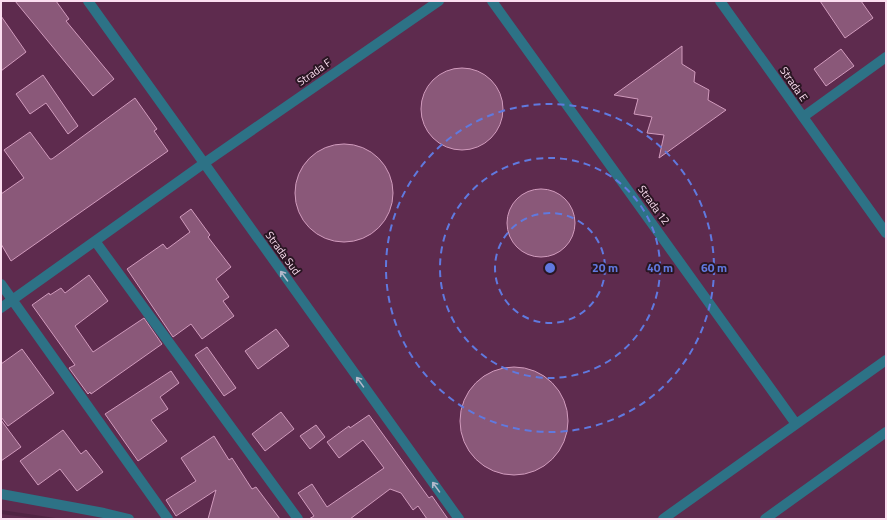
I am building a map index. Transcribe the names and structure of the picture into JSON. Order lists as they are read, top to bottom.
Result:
{
  "streets": {
    "lane": [
      "Strada F",
      "Strada E",
      "Strada 12",
      "Strada Sud"
    ]
  },
  "crossings": [
    ["Strada F", "Strada Sud"]
  ],
  "one_way": ["Strada Sud"],
  "rings": ["20 m", "40 m", "60 m"]
}
